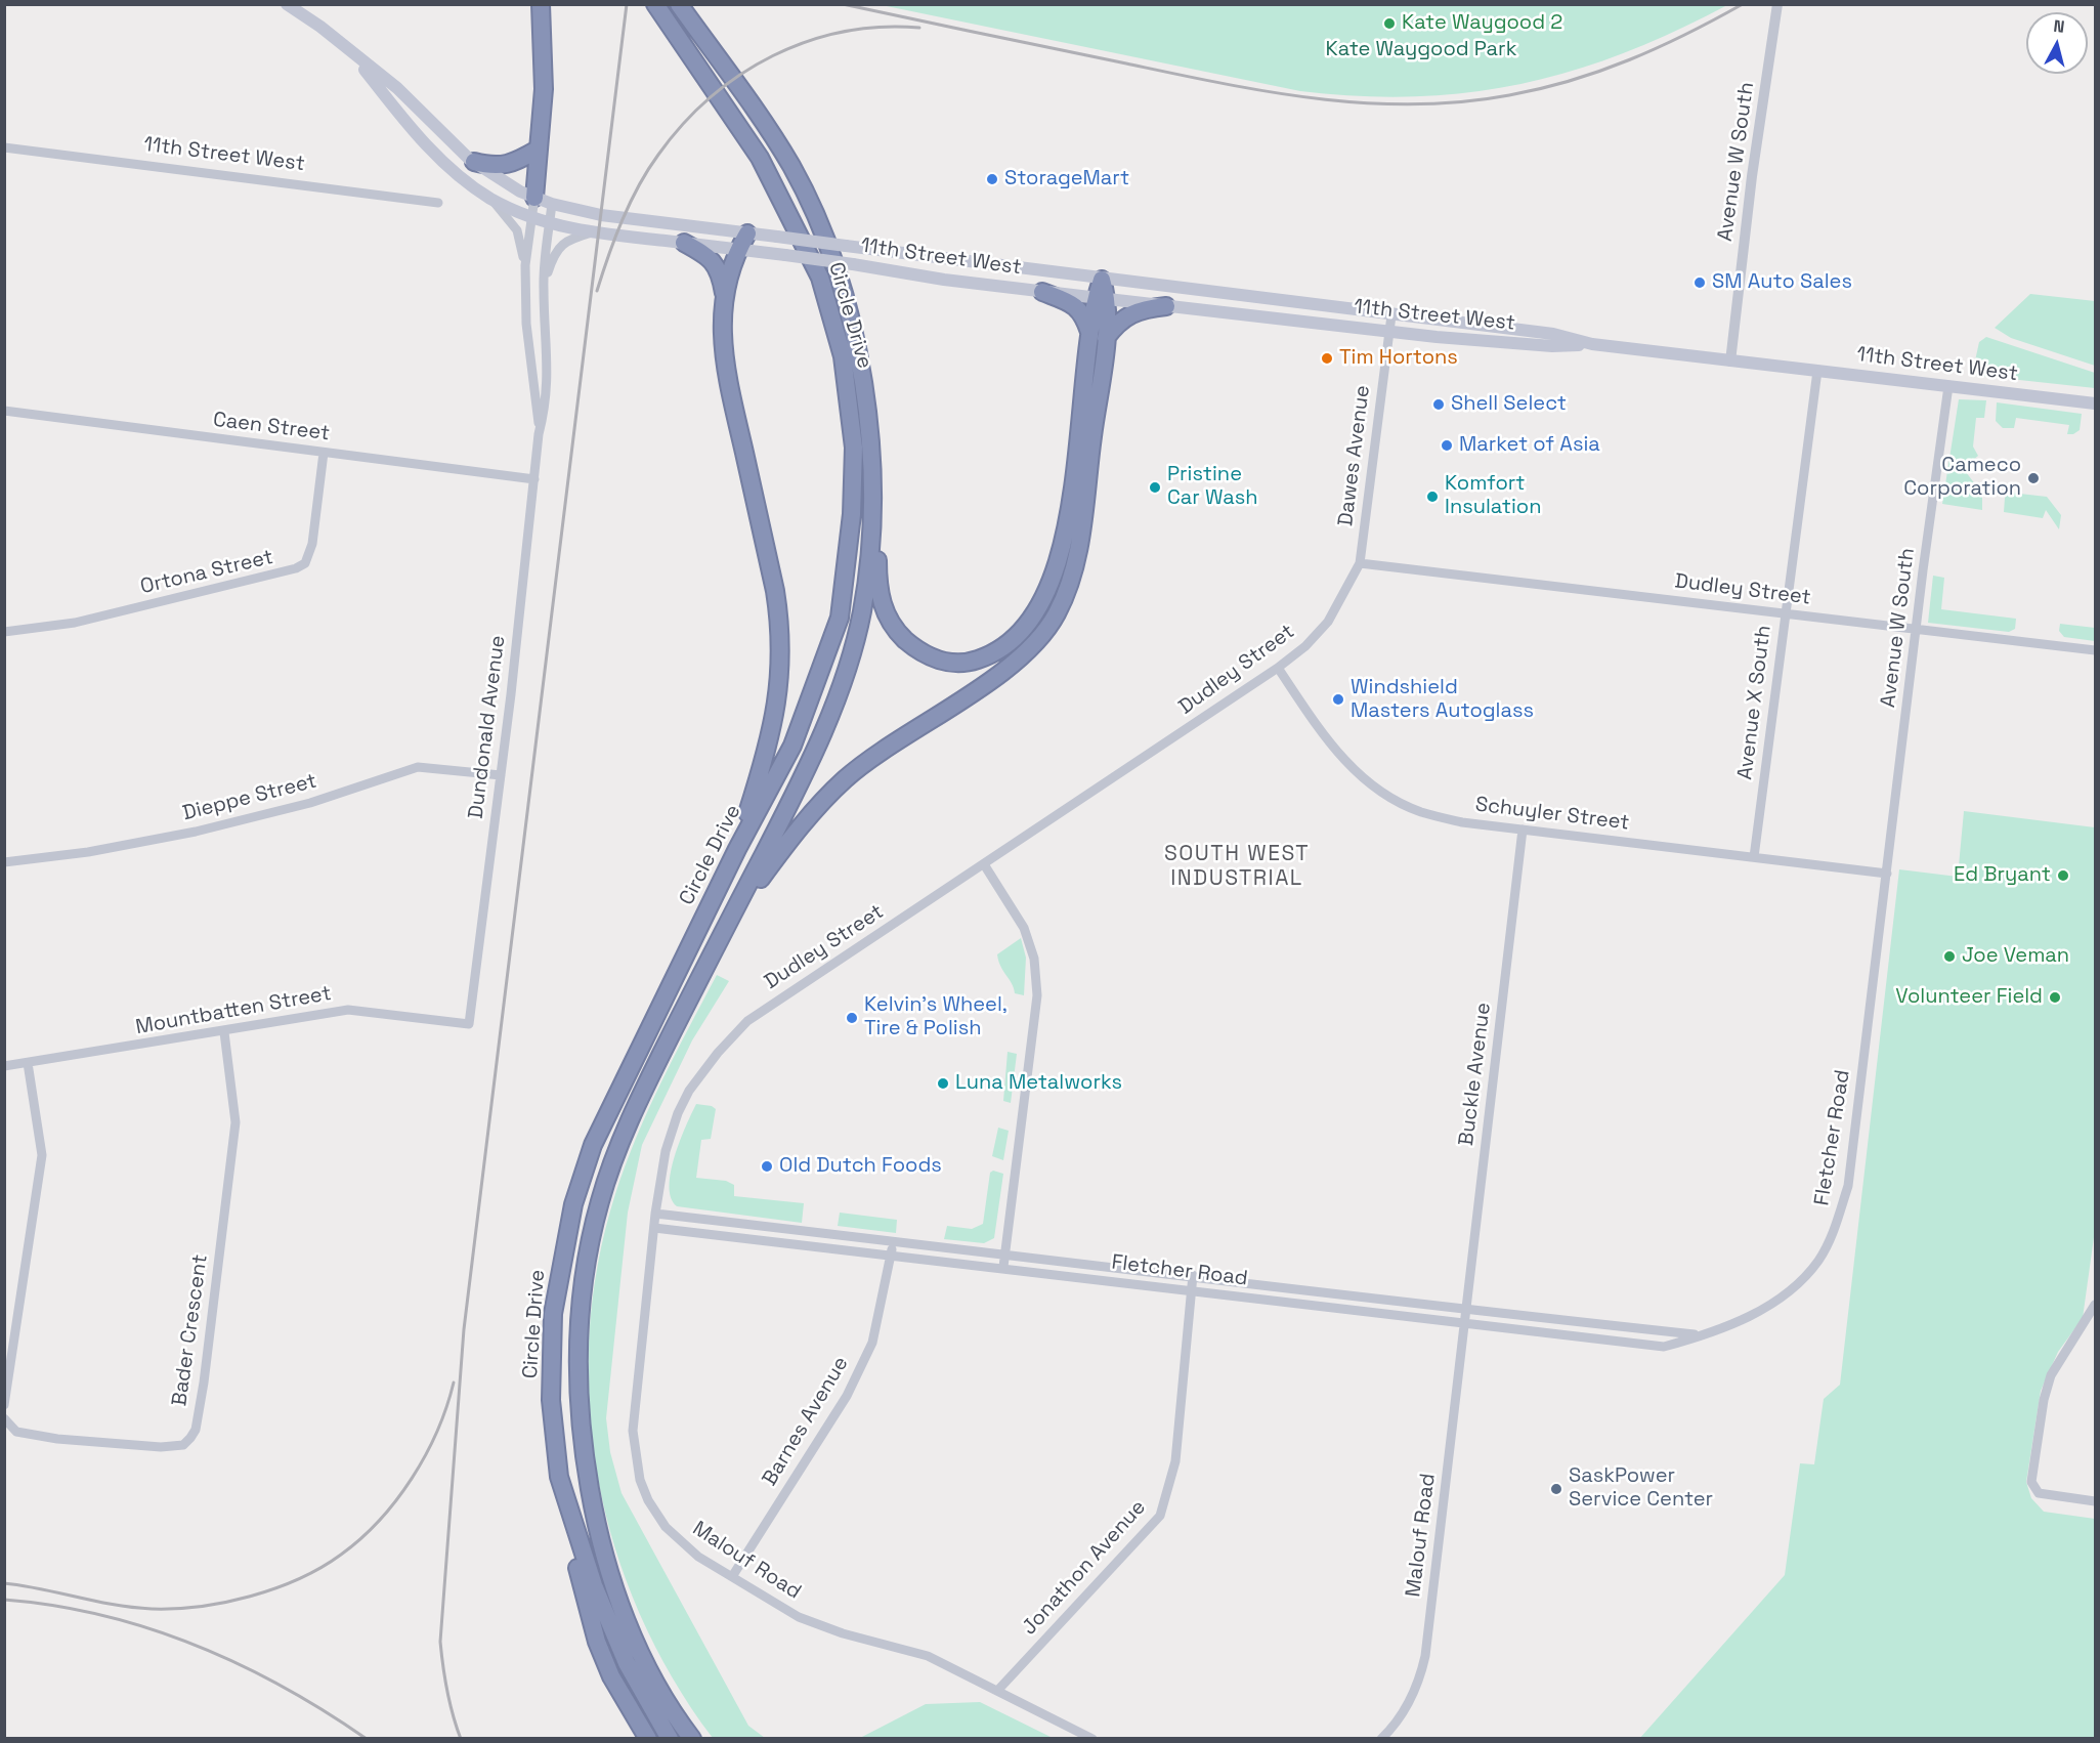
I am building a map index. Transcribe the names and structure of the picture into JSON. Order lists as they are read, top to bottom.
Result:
{
  "streets": {
    "highway": ["Circle Drive"],
    "main road": ["11th Street West"],
    "street": [
      "Avenue W South",
      "Caen Street",
      "Dawes Avenue",
      "Ortona Street",
      "Dudley Street",
      "Avenue X South",
      "Dundonald Avenue",
      "Dieppe Street",
      "Schuyler Street",
      "Mountbatten Street",
      "Buckle Avenue",
      "Fletcher Road",
      "Bader Crescent",
      "Barnes Avenue",
      "Malouf Road",
      "Jonathon Avenue"
    ]
  },
  "crossings": [
    ["11th Street West", "Avenue W South"],
    ["11th Street West", "Dawes Avenue"],
    ["11th Street West", "Avenue X South"],
    ["11th Street West", "Dundonald Avenue"],
    ["Avenue W South", "Dudley Street"],
    ["Avenue W South", "Schuyler Street"],
    ["Avenue W South", "Fletcher Road"],
    ["Caen Street", "Ortona Street"],
    ["Caen Street", "Dundonald Avenue"],
    ["Dawes Avenue", "Dudley Street"],
    ["Dudley Street", "Avenue X South"],
    ["Dudley Street", "Schuyler Street"],
    ["Dudley Street", "Fletcher Road"],
    ["Dudley Street", "Malouf Road"],
    ["Avenue X South", "Schuyler Street"],
    ["Dundonald Avenue", "Dieppe Street"],
    ["Dundonald Avenue", "Mountbatten Street"],
    ["Schuyler Street", "Buckle Avenue"],
    ["Schuyler Street", "Fletcher Road"],
    ["Mountbatten Street", "Bader Crescent"],
    ["Buckle Avenue", "Fletcher Road"],
    ["Buckle Avenue", "Malouf Road"],
    ["Fletcher Road", "Barnes Avenue"],
    ["Fletcher Road", "Malouf Road"],
    ["Fletcher Road", "Jonathon Avenue"],
    ["Barnes Avenue", "Malouf Road"],
    ["Malouf Road", "Jonathon Avenue"]
  ],
  "districts": ["SOUTH WEST INDUSTRIAL"],
  "parks": ["Kate Waygood Park"],
  "places": [
    "Kate Waygood 2",
    "StorageMart",
    "SM Auto Sales",
    "Tim Hortons",
    "Shell Select",
    "Market of Asia",
    "Cameco Corporation",
    "Pristine Car Wash",
    "Komfort Insulation",
    "Windshield Masters Autoglass",
    "Ed Bryant",
    "Joe Veman",
    "Volunteer Field",
    "Kelvin's Wheel, Tire & Polish",
    "Luna Metalworks",
    "Old Dutch Foods",
    "SaskPower Service Center"
  ],
  "north": "top"
}
